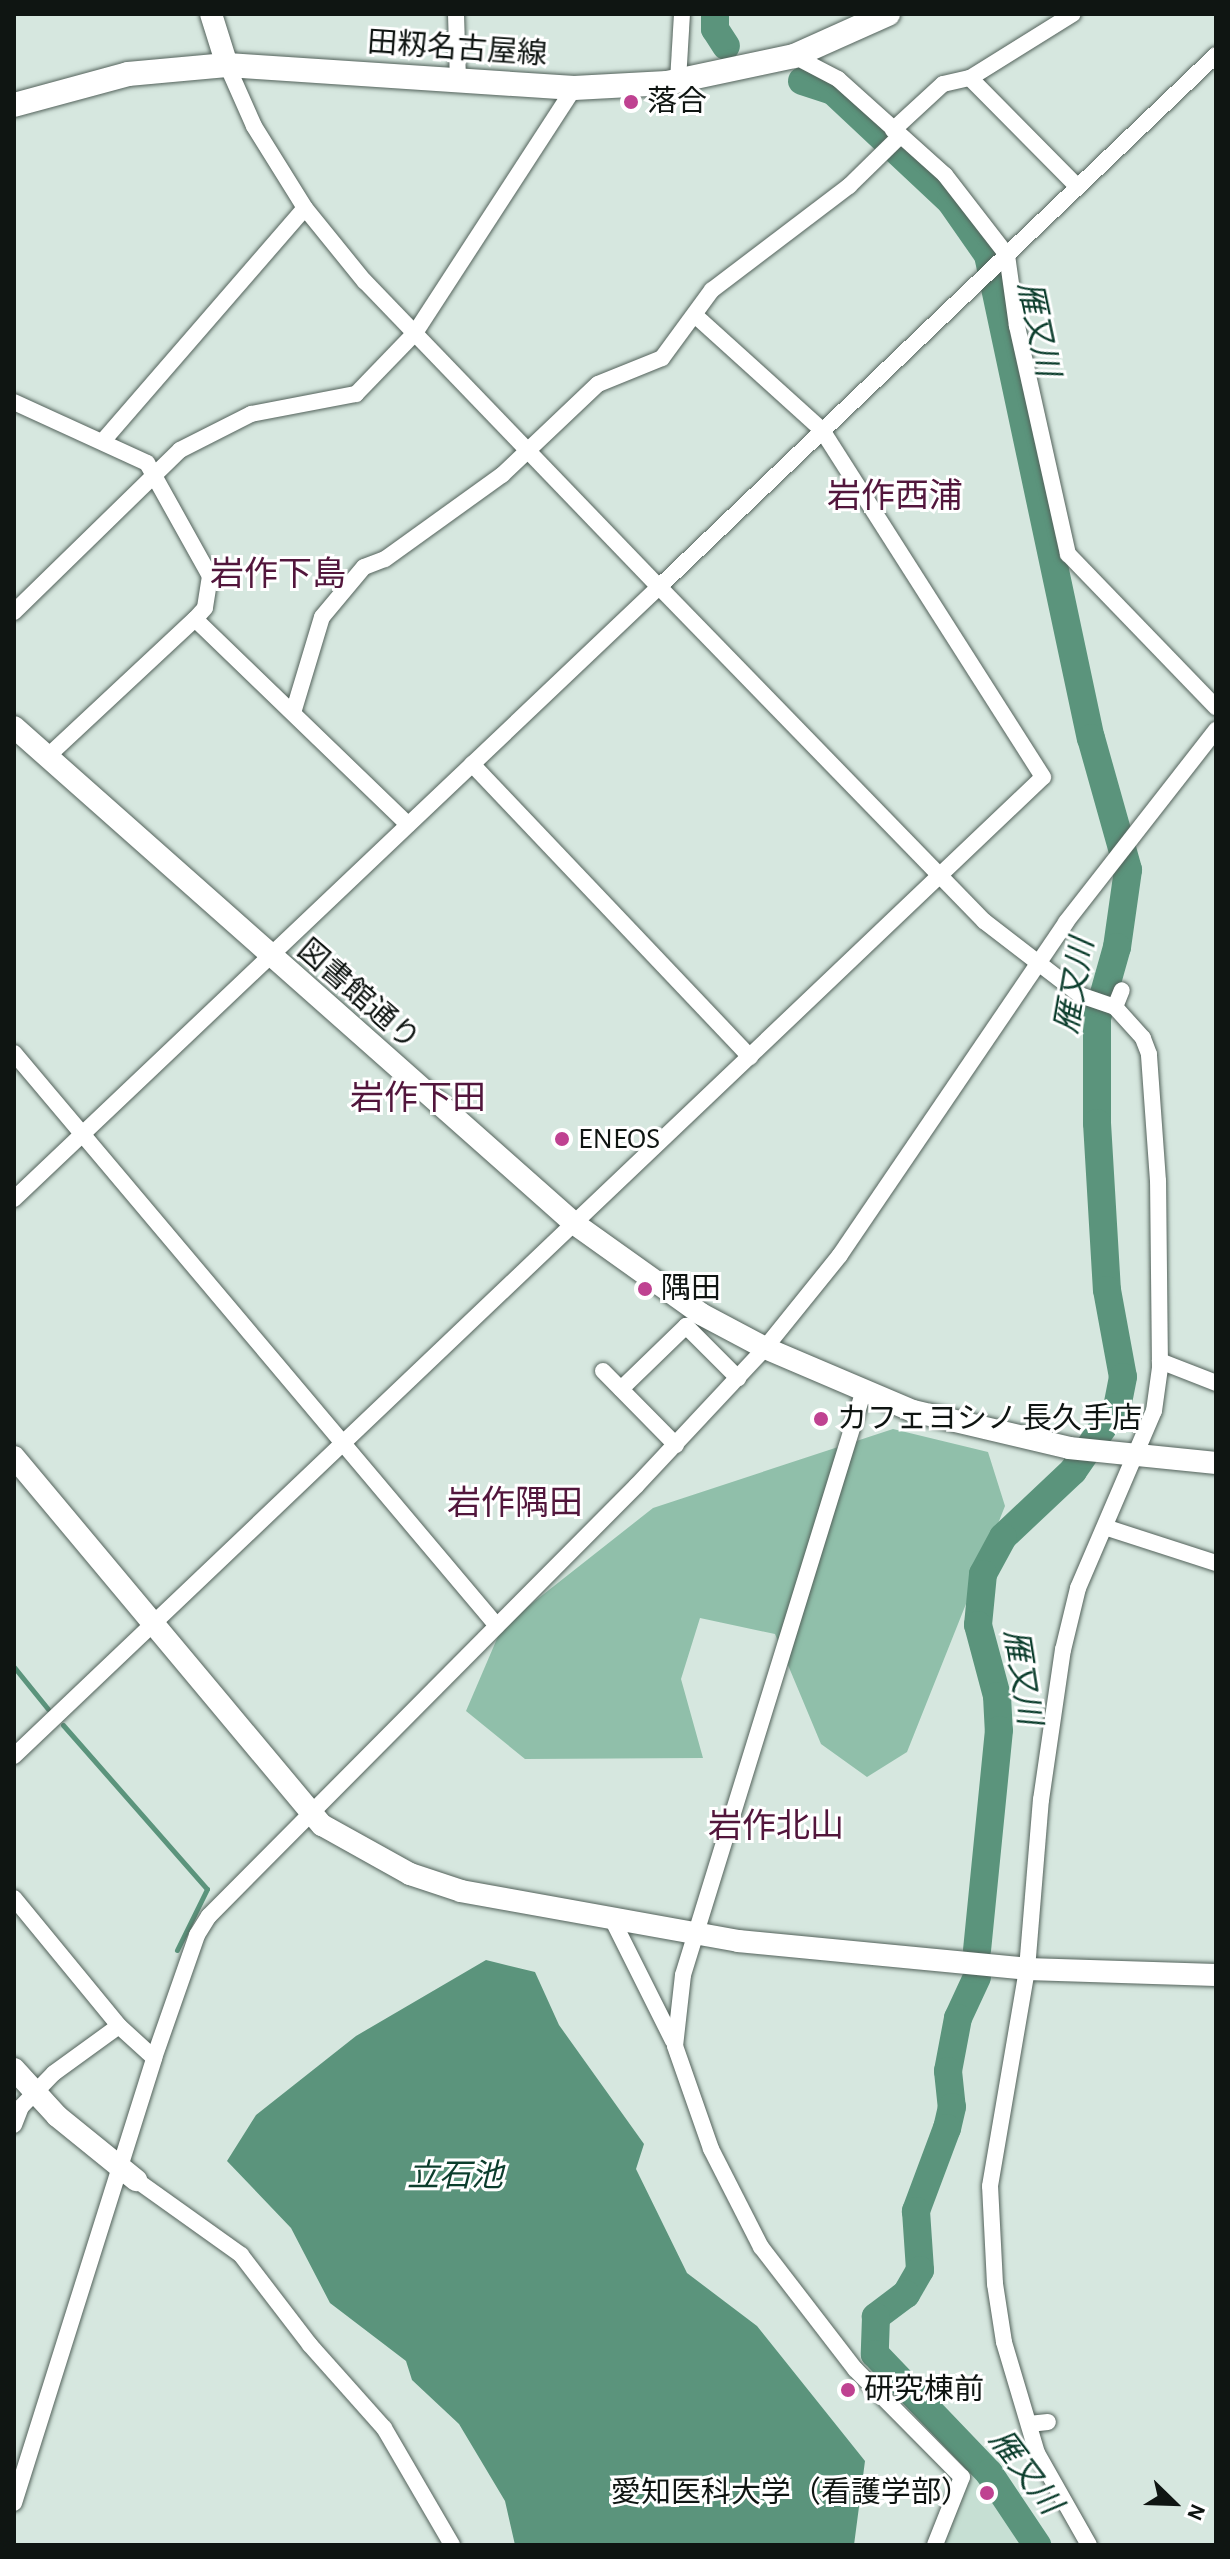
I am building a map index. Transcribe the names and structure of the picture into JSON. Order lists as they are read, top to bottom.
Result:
{
  "streets": {
    "main road": ["田籾名古屋線"],
    "street": ["図書館通り"]
  },
  "districts": [
    "岩作西浦",
    "岩作下島",
    "岩作下田",
    "岩作隅田",
    "岩作北山"
  ],
  "water": ["雁又川", "立石池"],
  "places": [
    "落合",
    "ENEOS",
    "隅田",
    "カフェヨシノ 長久手店",
    "研究棟前",
    "愛知医科大学（看護学部）"
  ],
  "north": "bottom right"
}
